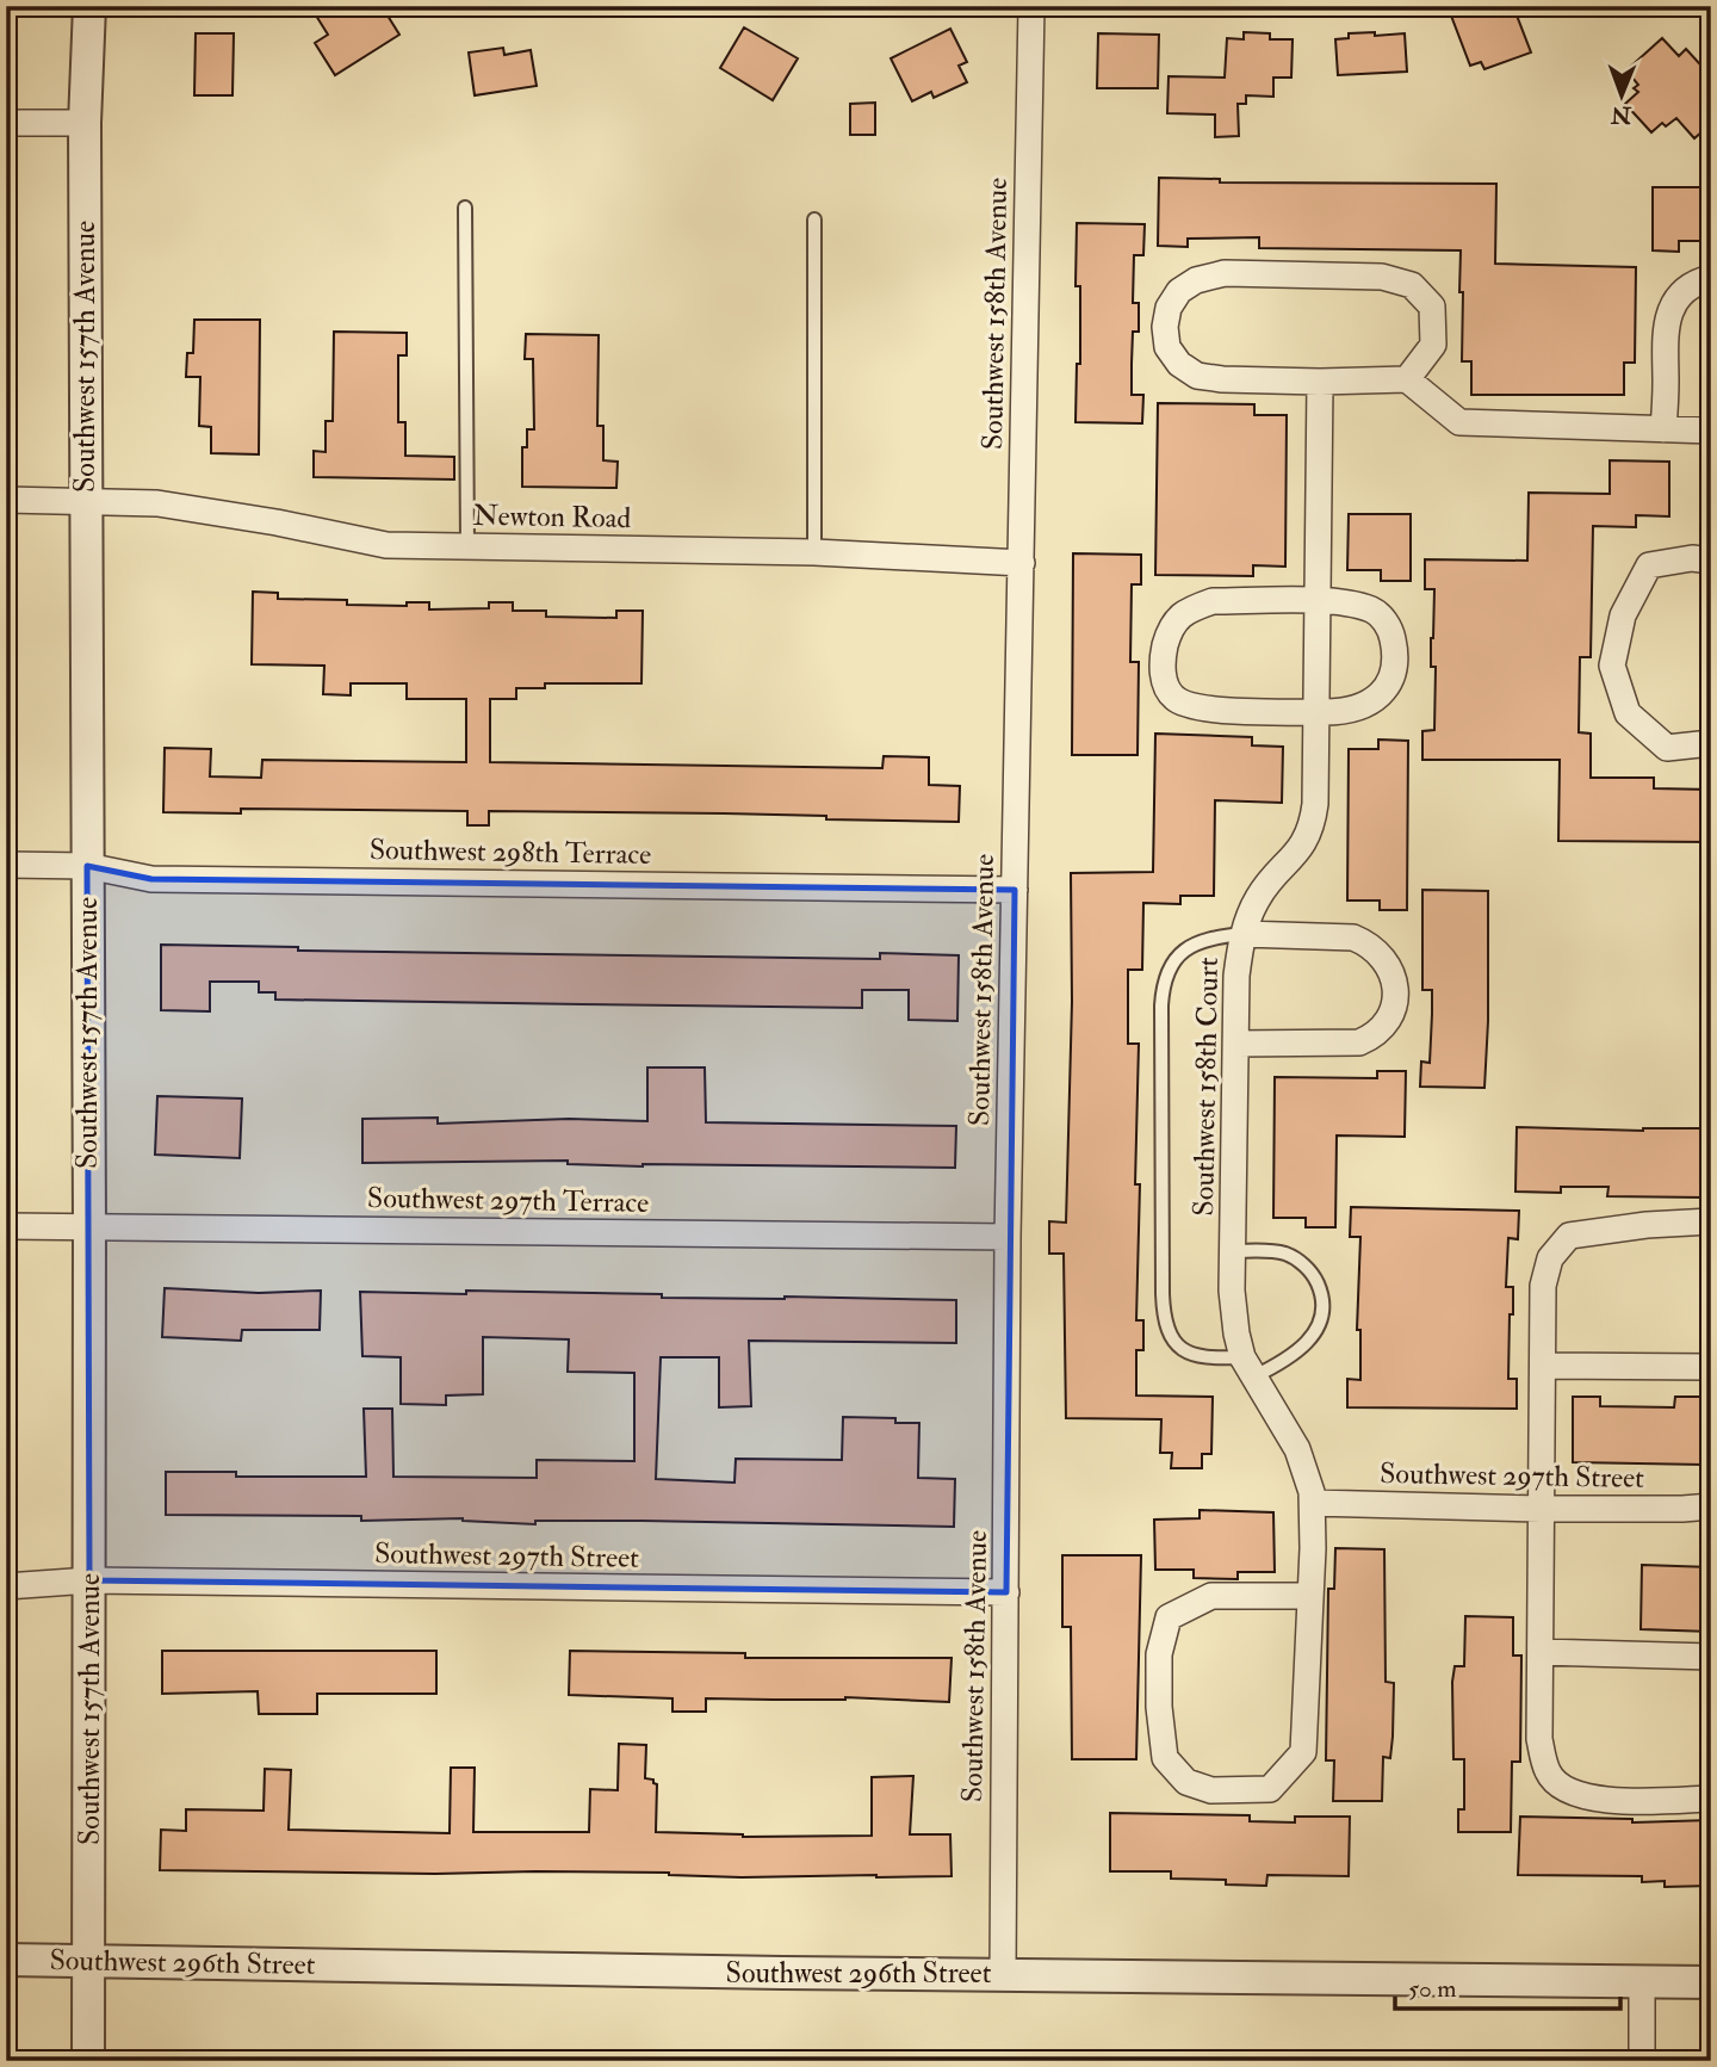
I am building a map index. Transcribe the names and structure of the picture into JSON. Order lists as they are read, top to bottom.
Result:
{
  "streets": {
    "street": [
      "Southwest 158th Avenue",
      "Southwest 157th Avenue",
      "Newton Road",
      "Southwest 298th Terrace",
      "Southwest 158th Court",
      "Southwest 297th Terrace",
      "Southwest 297th Street",
      "Southwest 296th Street"
    ]
  },
  "crossings": [
    ["Southwest 158th Avenue", "Newton Road"],
    ["Southwest 158th Avenue", "Southwest 298th Terrace"],
    ["Southwest 158th Avenue", "Southwest 297th Terrace"],
    ["Southwest 158th Avenue", "Southwest 297th Street"],
    ["Southwest 158th Avenue", "Southwest 296th Street"],
    ["Southwest 157th Avenue", "Newton Road"],
    ["Southwest 157th Avenue", "Southwest 298th Terrace"],
    ["Southwest 157th Avenue", "Southwest 297th Terrace"],
    ["Southwest 157th Avenue", "Southwest 297th Street"],
    ["Southwest 157th Avenue", "Southwest 296th Street"],
    ["Southwest 158th Court", "Southwest 297th Street"]
  ],
  "scale_bar": "50 m",
  "north": "bottom"
}
